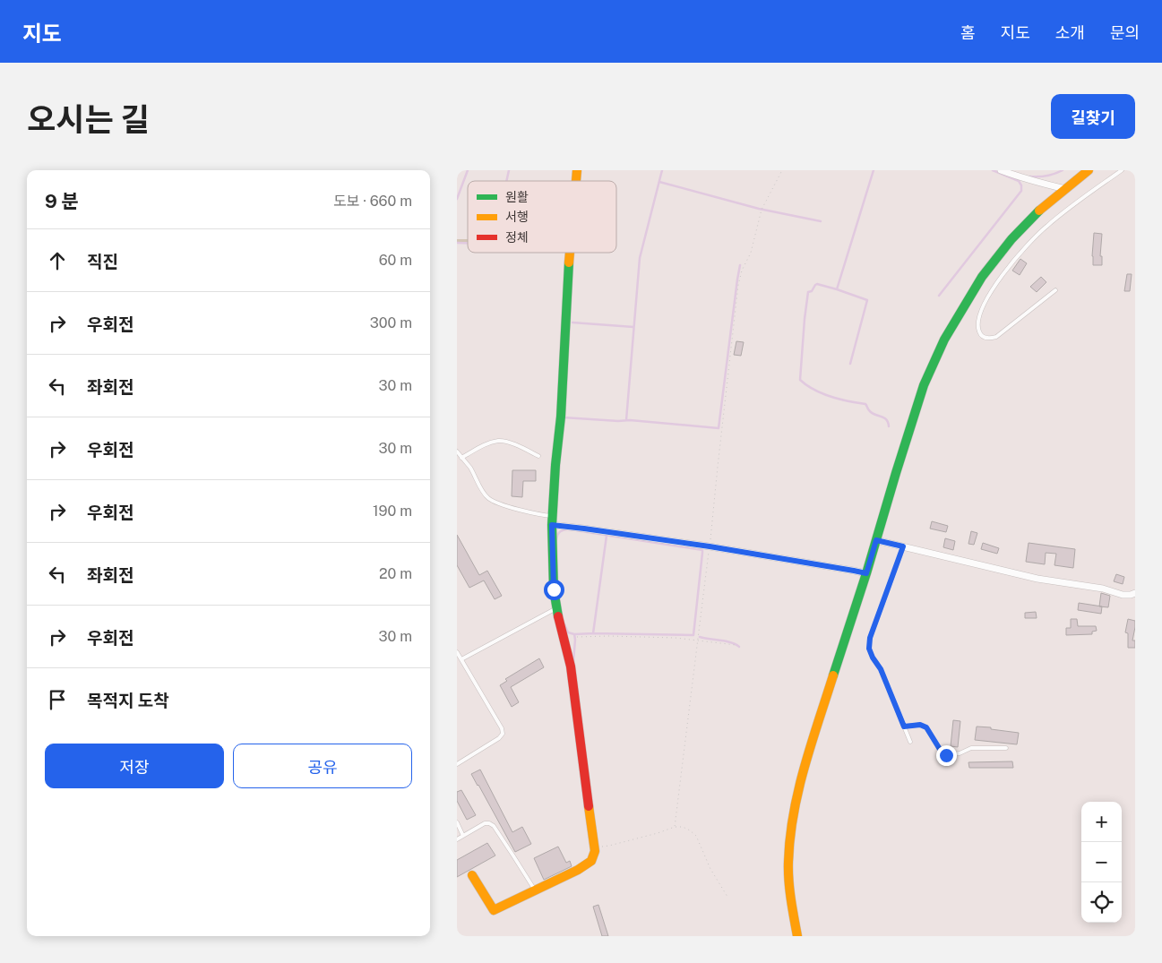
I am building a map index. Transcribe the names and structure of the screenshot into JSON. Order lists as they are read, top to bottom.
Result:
{
  "legend": ["원활", "서행", "정체"],
  "page": {
    "header": "지도",
    "nav": [
      "홈",
      "지도",
      "소개",
      "문의"
    ],
    "title": "오시는 길",
    "buttons": [
      "길찾기",
      ["저장", "공유"]
    ],
    "heading": ["9 분", "도보 · 660 m"],
    "list": [
      ["직진", "60 m"],
      ["우회전", "300 m"],
      ["좌회전", "30 m"],
      ["우회전", "30 m"],
      ["우회전", "190 m"],
      ["좌회전", "20 m"],
      ["우회전", "30 m"],
      "목적지 도착"
    ],
    "map_buttons": ["+", "−"]
  }
}
